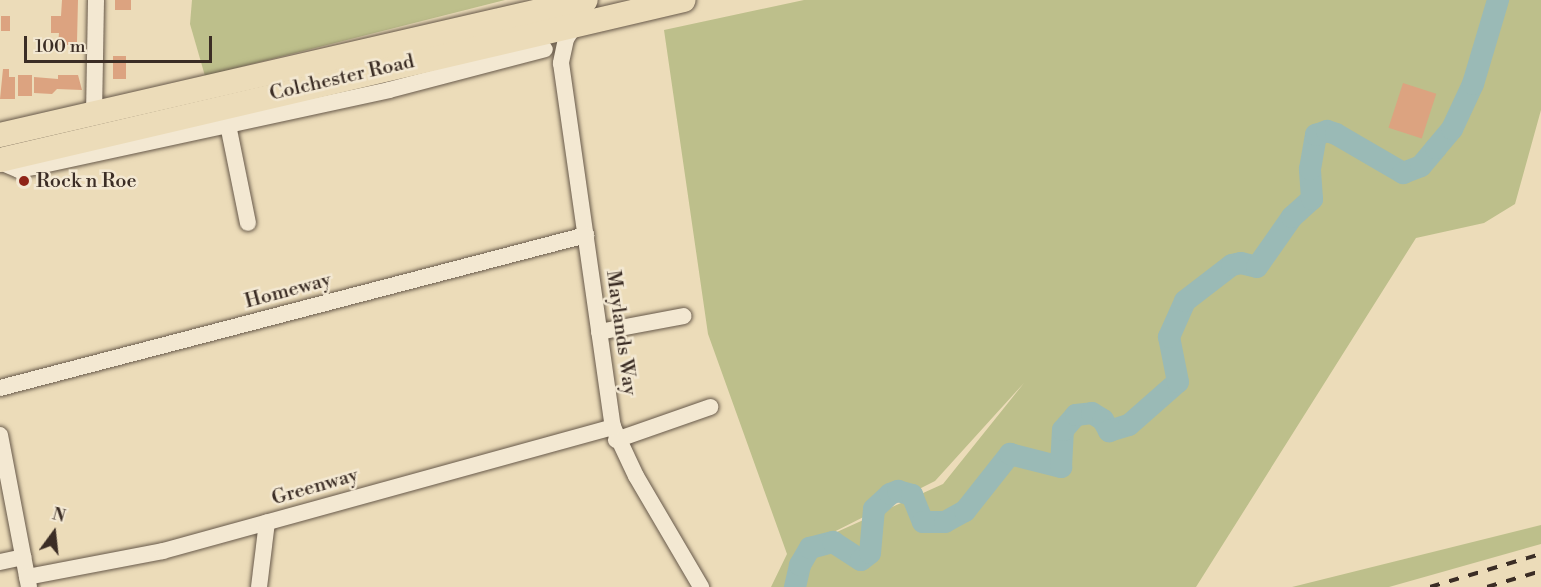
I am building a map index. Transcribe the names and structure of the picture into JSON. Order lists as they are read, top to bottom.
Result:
{
  "streets": {
    "highway": ["Colchester Road"],
    "street": ["Homeway", "Maylands Way", "Greenway"]
  },
  "crossings": [
    ["Colchester Road", "Maylands Way"],
    ["Homeway", "Maylands Way"],
    ["Maylands Way", "Greenway"]
  ],
  "places": ["Rock n Roe"],
  "scale_bar": "100 m",
  "north": "top"
}
